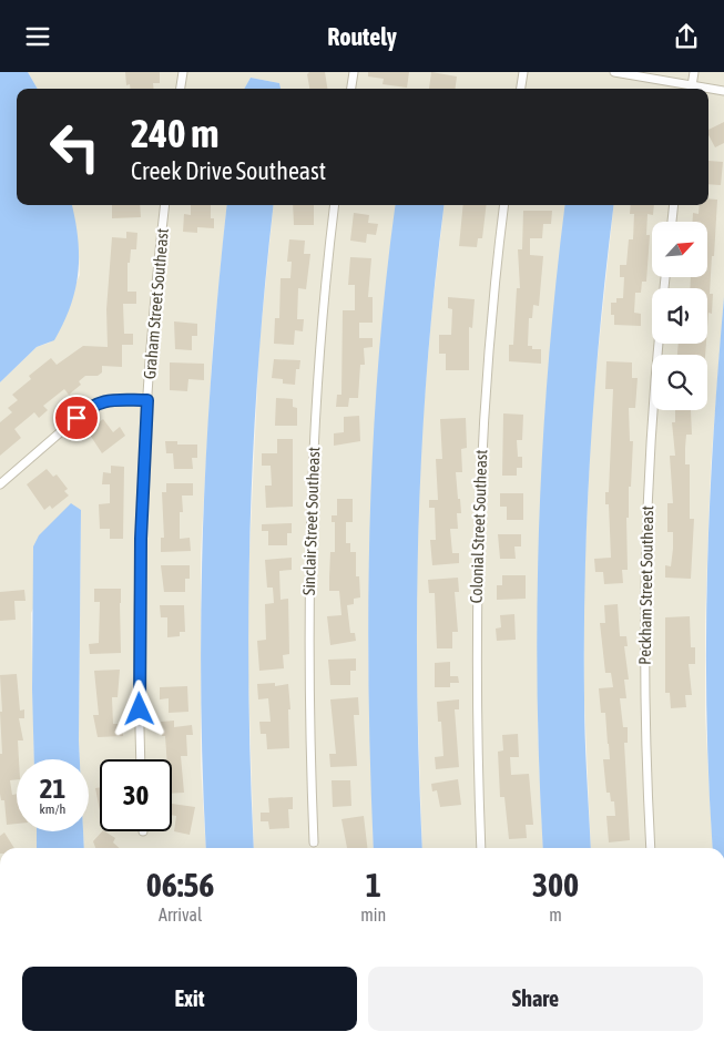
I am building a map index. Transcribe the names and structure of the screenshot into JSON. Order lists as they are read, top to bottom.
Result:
{
  "streets": {
    "street": [
      "Graham Street Southeast",
      "Sinclair Street Southeast",
      "Colonial Street Southeast",
      "Peckham Street Southeast"
    ]
  },
  "north": "top right",
  "page": {
    "header": "Routely",
    "turn": ["240 m", "Creek Drive Southeast"],
    "speed": "21 km/h",
    "limit": "30",
    "eta": [
      "06:56",
      "Arrival",
      "1",
      "min",
      "300",
      "m"
    ],
    "buttons": ["Exit", "Share"]
  }
}
